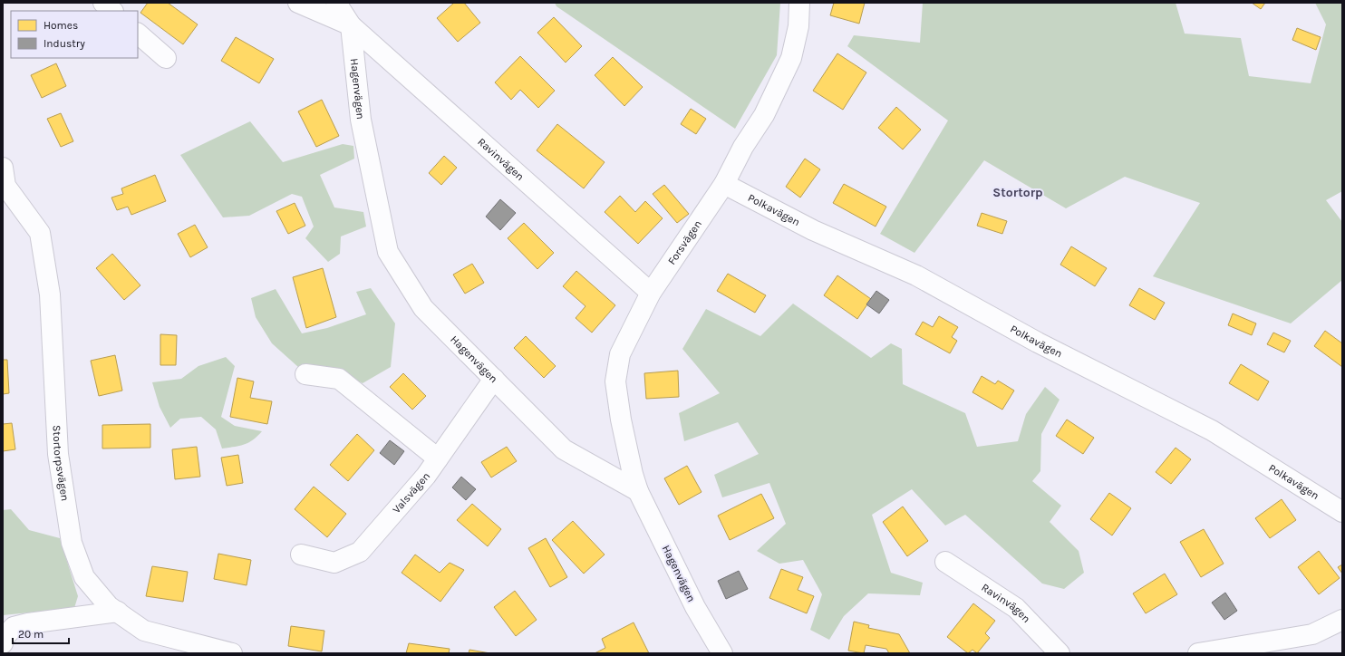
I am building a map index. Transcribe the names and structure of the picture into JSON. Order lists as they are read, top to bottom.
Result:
{
  "streets": {
    "street": [
      "Hagenvägen",
      "Ravinvägen",
      "Polkavägen",
      "Forsvägen",
      "Stortorpsvägen",
      "Valsvägen"
    ]
  },
  "crossings": [
    ["Hagenvägen", "Ravinvägen"],
    ["Hagenvägen", "Forsvägen"],
    ["Hagenvägen", "Valsvägen"],
    ["Ravinvägen", "Forsvägen"],
    ["Polkavägen", "Forsvägen"]
  ],
  "districts": ["Stortorp"],
  "legend": ["Homes", "Industry"],
  "scale_bar": "20 m"
}
